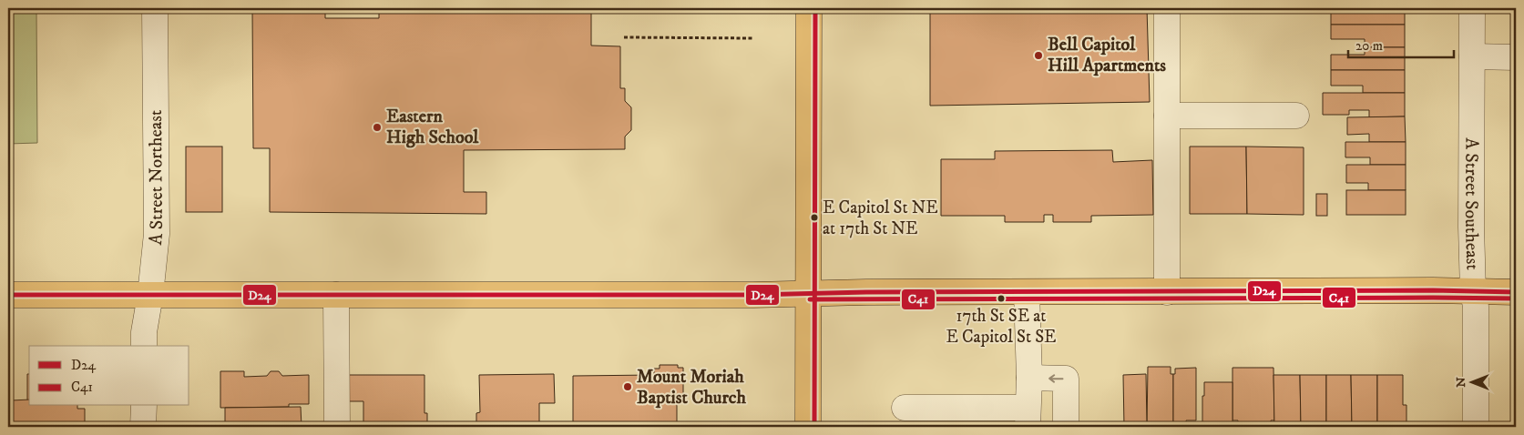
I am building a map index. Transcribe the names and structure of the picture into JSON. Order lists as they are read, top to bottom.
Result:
{
  "streets": {
    "street": ["A Street Northeast", "A Street Southeast"]
  },
  "places": [
    "Bell Capitol Hill Apartments",
    "Eastern High School",
    "E Capitol St NE at 17th St NE",
    "17th St SE at E Capitol St SE",
    "Mount Moriah Baptist Church"
  ],
  "lines": ["transit line C41", "transit line D24"],
  "legend": ["D24", "C41"],
  "scale_bar": "20 m",
  "north": "left"
}
